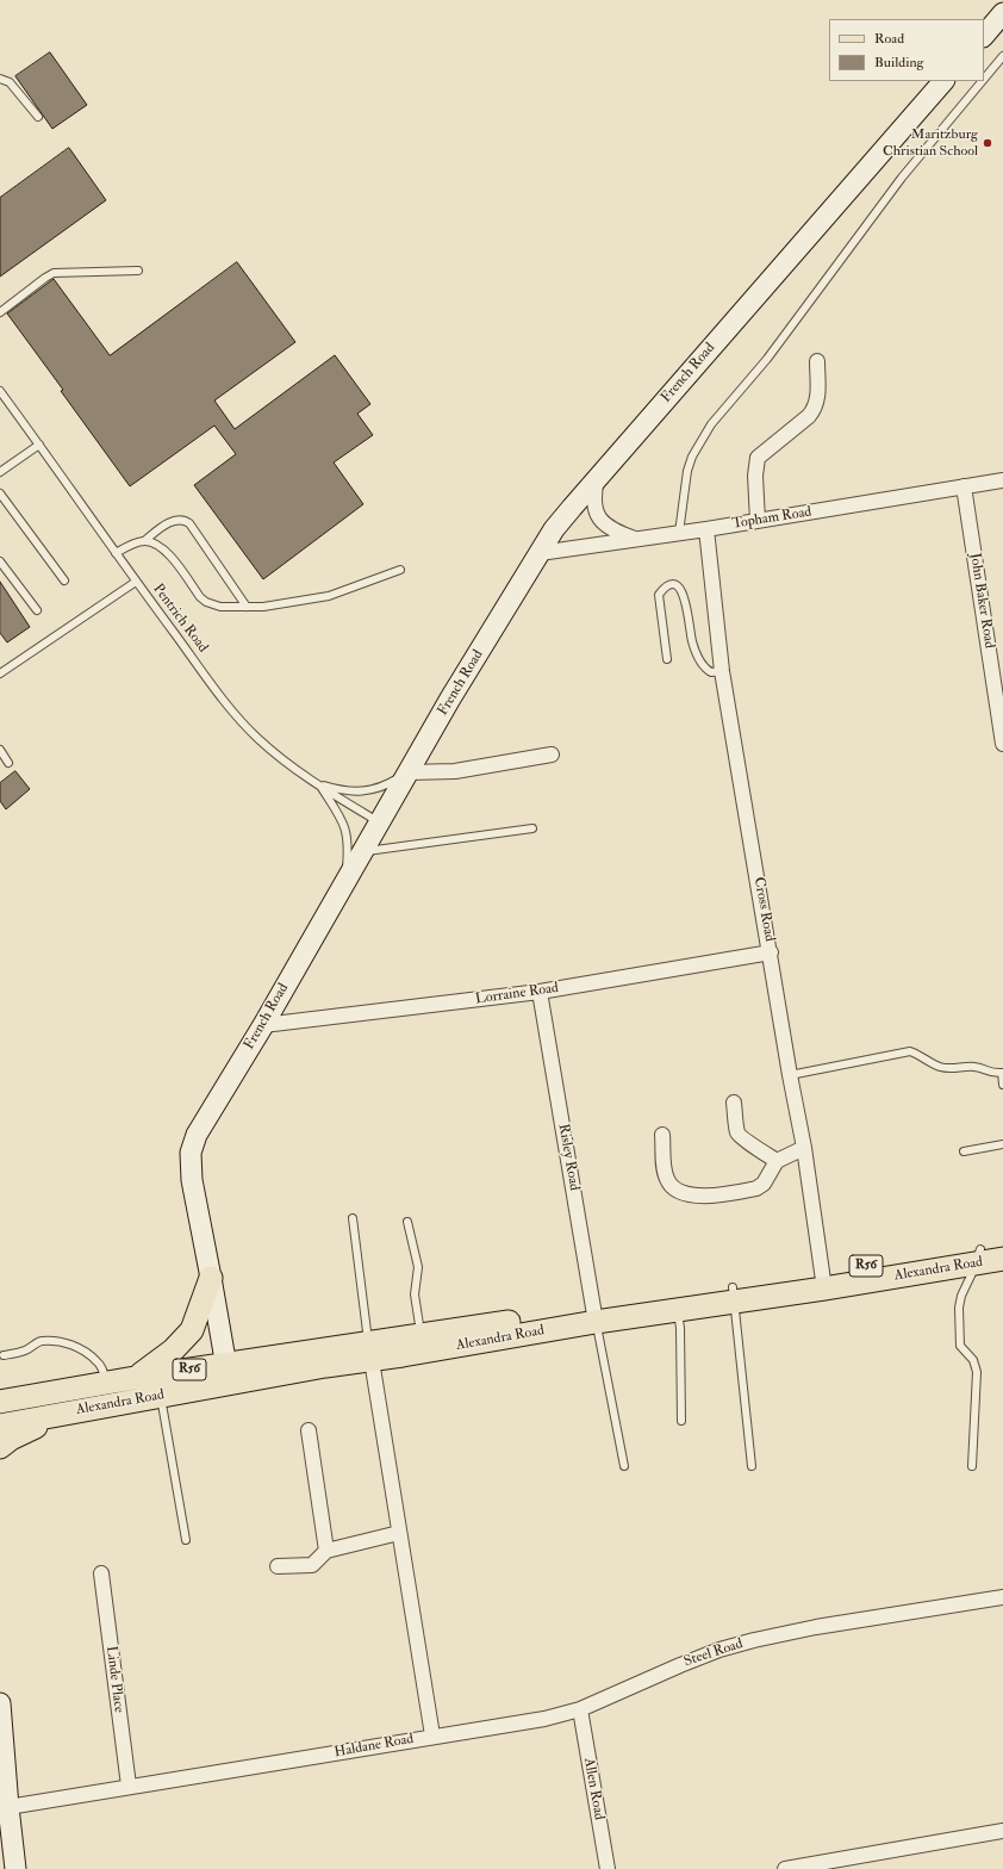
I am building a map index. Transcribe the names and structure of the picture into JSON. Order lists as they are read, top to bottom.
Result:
{
  "streets": {
    "main road": ["R56", "Alexandra Road"],
    "street": [
      "French Road",
      "Topham Road",
      "John Baker Road",
      "Cross Road",
      "Lorraine Road",
      "Risley Road",
      "Steel Road",
      "Linde Place",
      "Haldane Road",
      "Allen Road"
    ],
    "lane": ["Pentrich Road"]
  },
  "crossings": [
    ["French Road", "Topham Road"],
    ["French Road", "Pentrich Road"],
    ["French Road", "Lorraine Road"],
    ["French Road", "Alexandra Road"],
    ["Topham Road", "John Baker Road"],
    ["Topham Road", "Cross Road"],
    ["Cross Road", "Lorraine Road"],
    ["Cross Road", "Alexandra Road"],
    ["Lorraine Road", "Risley Road"],
    ["Risley Road", "Alexandra Road"],
    ["Alexandra Road", "Haldane Road"],
    ["Steel Road", "Haldane Road"],
    ["Steel Road", "Allen Road"],
    ["Linde Place", "Haldane Road"]
  ],
  "places": ["Maritzburg Christian School"],
  "legend": ["Road", "Building"]
}
